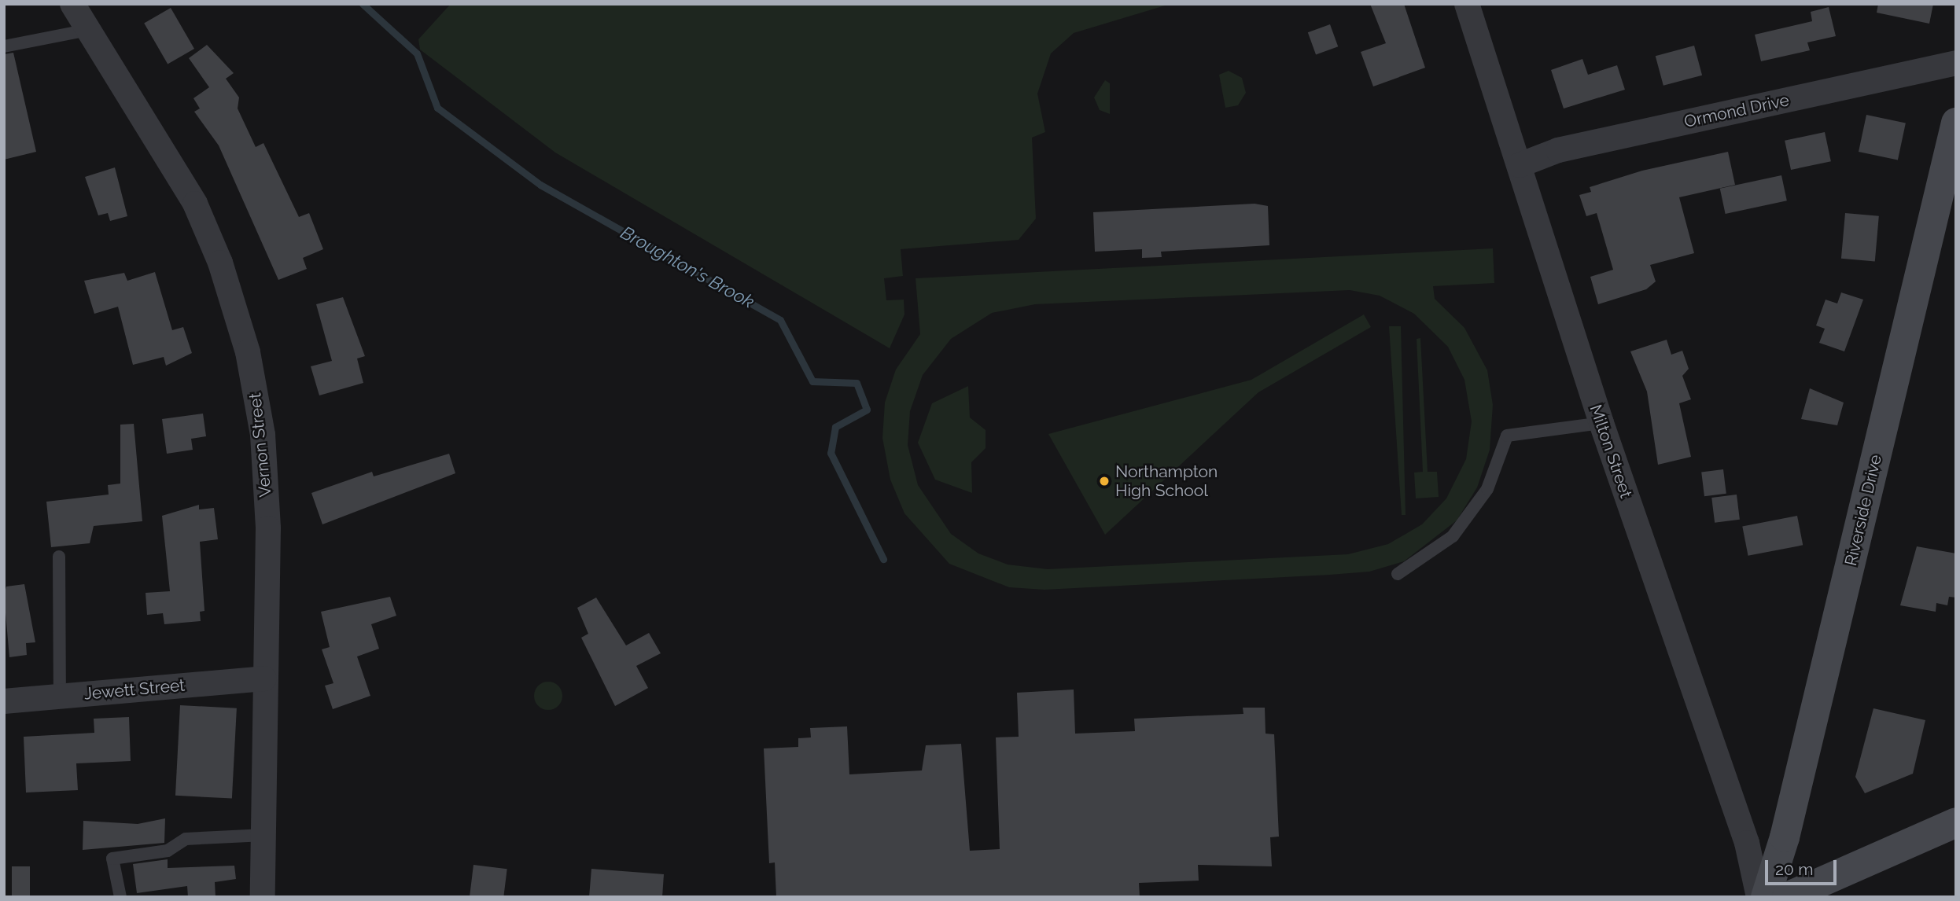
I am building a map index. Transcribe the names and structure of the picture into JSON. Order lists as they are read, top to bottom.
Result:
{
  "streets": {
    "street": [
      "Ormond Drive",
      "Vernon Street",
      "Milton Street",
      "Riverside Drive",
      "Jewett Street"
    ]
  },
  "crossings": [
    ["Ormond Drive", "Milton Street"],
    ["Vernon Street", "Jewett Street"]
  ],
  "water": ["Broughton's Brook"],
  "places": ["Northampton High School"],
  "scale_bar": "20 m"
}
